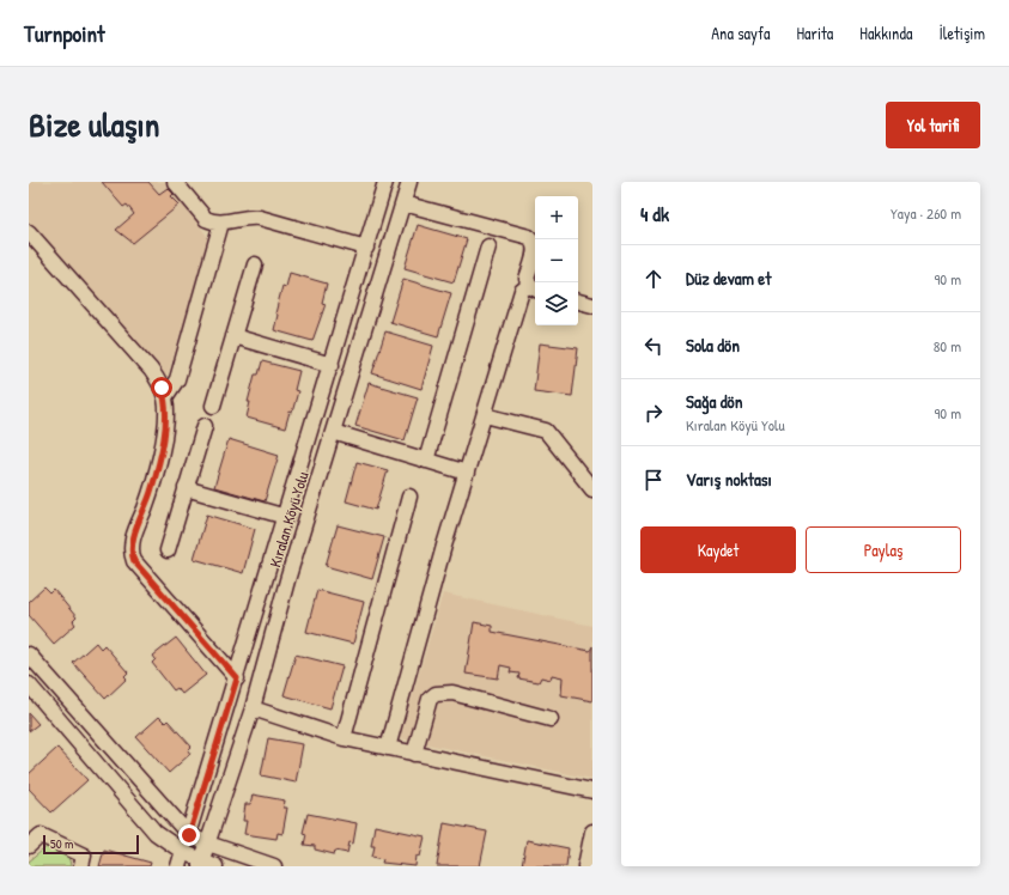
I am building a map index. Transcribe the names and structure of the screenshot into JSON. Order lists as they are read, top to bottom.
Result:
{
  "streets": {
    "street": ["Kıralan Köyü Yolu"]
  },
  "scale_bar": "50 m",
  "page": {
    "header": "Turnpoint",
    "nav": [
      "Ana sayfa",
      "Harita",
      "Hakkında",
      "İletişim"
    ],
    "title": "Bize ulaşın",
    "buttons": [
      "Yol tarifi",
      ["Kaydet", "Paylaş"]
    ],
    "heading": ["4 dk", "Yaya · 260 m"],
    "map_buttons": ["+", "−"],
    "list": [
      ["Düz devam et", "90 m"],
      ["Sola dön", "80 m"],
      ["Sağa dön", "Kıralan Köyü Yolu", "90 m"],
      "Varış noktası"
    ],
    "scale": "50 m"
  }
}
